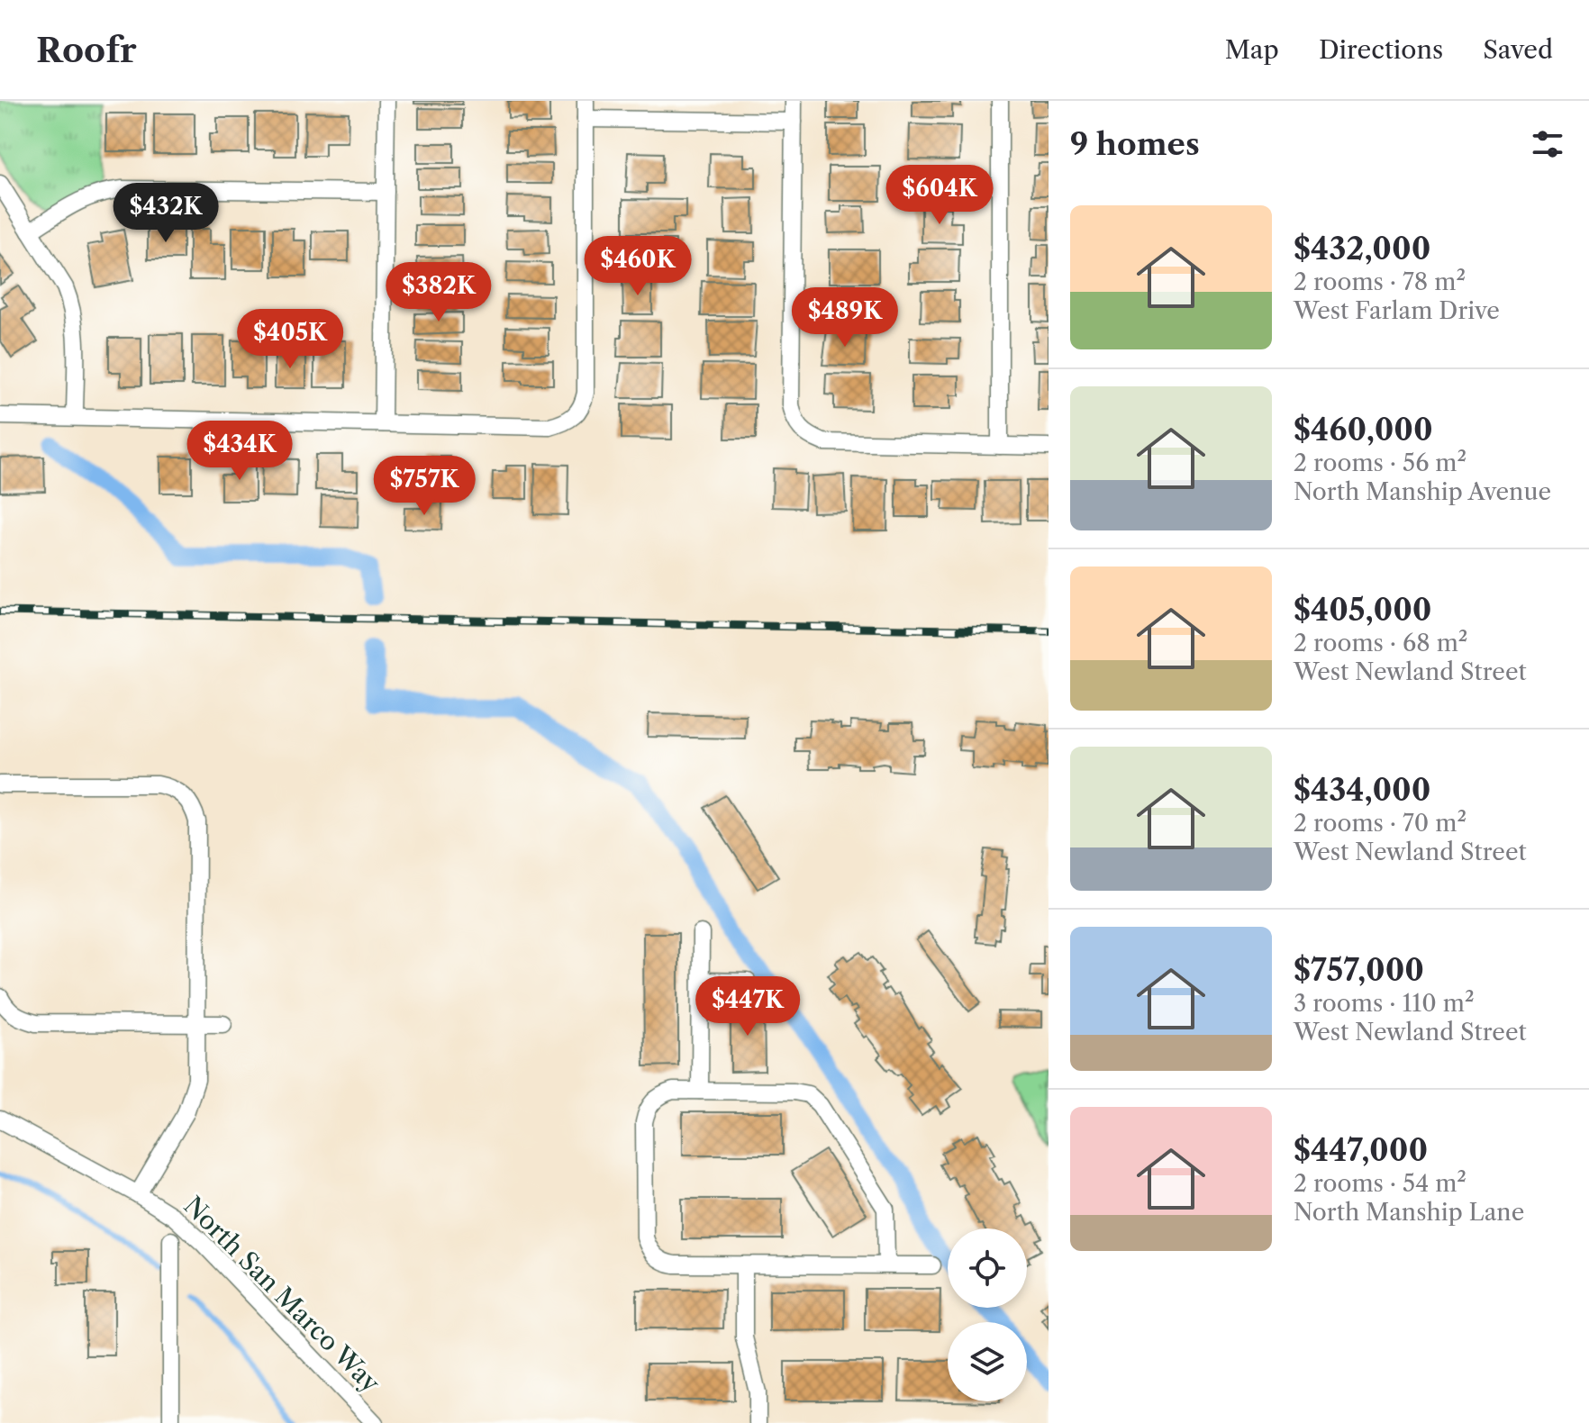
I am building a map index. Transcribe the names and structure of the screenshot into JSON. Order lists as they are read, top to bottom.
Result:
{
  "streets": {
    "street": ["North San Marco Way"]
  },
  "page": {
    "header": "Roofr",
    "nav": ["Map", "Directions", "Saved"],
    "heading": "9 homes",
    "price": [
      "$604K",
      "$432K",
      "$460K",
      "$382K",
      "$489K",
      "$405K",
      "$434K",
      "$757K",
      "$447K"
    ],
    "list": [
      {
        "name": "$432,000",
        "note": "2 rooms · 78 m² · West Farlam Drive"
      },
      {
        "name": "$460,000",
        "note": "2 rooms · 56 m² · North Manship Avenue"
      },
      {
        "name": "$405,000",
        "note": "2 rooms · 68 m² · West Newland Street"
      },
      {
        "name": "$434,000",
        "note": "2 rooms · 70 m² · West Newland Street"
      },
      {
        "name": "$757,000",
        "note": "3 rooms · 110 m² · West Newland Street"
      },
      {
        "name": "$447,000",
        "note": "2 rooms · 54 m² · North Manship Lane"
      }
    ]
  }
}
